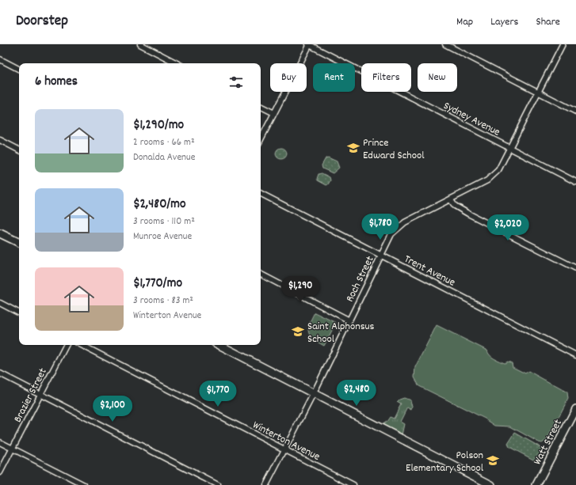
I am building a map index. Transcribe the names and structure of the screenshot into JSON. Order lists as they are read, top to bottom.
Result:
{
  "streets": {
    "street": [
      "Sydney Avenue",
      "Trent Avenue",
      "Roch Street",
      "Brazier Street",
      "Winterton Avenue",
      "Watt Street"
    ]
  },
  "crossings": [
    ["Sydney Avenue", "Roch Street"],
    ["Trent Avenue", "Roch Street"],
    ["Roch Street", "Winterton Avenue"]
  ],
  "places": {
    "school or university": ["Prince Edward School", "Saint Alphonsus School", "Polson Elementary School"]
  },
  "page": {
    "header": "Doorstep",
    "nav": ["Map", "Layers", "Share"],
    "chip": [
      "Buy",
      "Rent",
      "Filters",
      "New"
    ],
    "heading": "6 homes",
    "list": [
      {
        "name": "$1,290/mo",
        "note": "2 rooms · 66 m² · Donalda Avenue"
      },
      {
        "name": "$2,480/mo",
        "note": "3 rooms · 110 m² · Munroe Avenue"
      },
      {
        "name": "$1,770/mo",
        "note": "3 rooms · 83 m² · Winterton Avenue"
      }
    ],
    "price": [
      "$1,780",
      "$2,020",
      "$1,290",
      "$2,480",
      "$1,770",
      "$2,100"
    ]
  }
}
